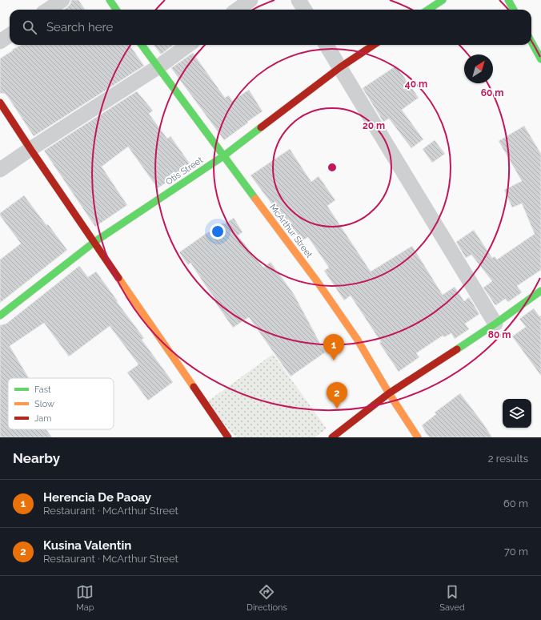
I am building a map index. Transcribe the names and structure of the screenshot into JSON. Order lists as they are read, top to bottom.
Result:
{
  "streets": {
    "street": ["Otis Street", "McArthur Street"]
  },
  "crossings": [
    ["Otis Street", "McArthur Street"]
  ],
  "legend": ["Fast", "Slow", "Jam"],
  "north": "top right",
  "page": {
    "search": "Search here",
    "pins": ["1", "2"],
    "heading": ["Nearby", "2 results"],
    "list": [
      {
        "mark": "1",
        "name": "Herencia De Paoay",
        "note": "Restaurant · McArthur Street",
        "value": "60 m"
      },
      {
        "mark": "2",
        "name": "Kusina Valentin",
        "note": "Restaurant · McArthur Street",
        "value": "70 m"
      }
    ],
    "nav": ["Map", "Directions", "Saved"]
  },
  "rings": [
    "40 m",
    "60 m",
    "20 m",
    "80 m"
  ]
}
